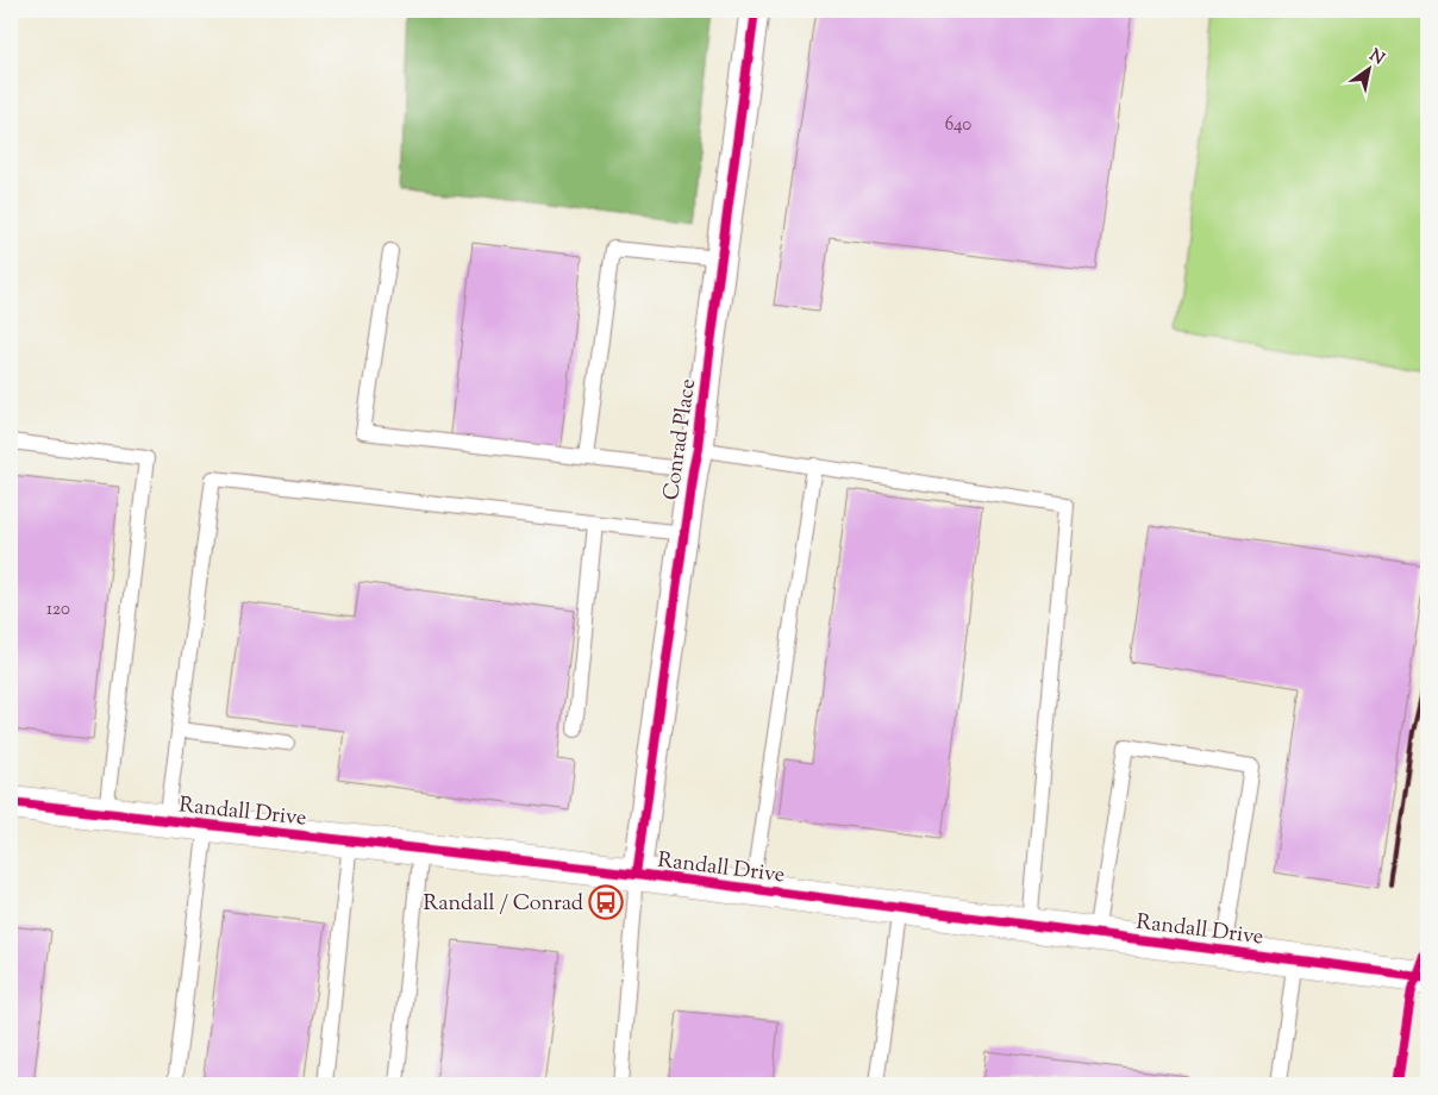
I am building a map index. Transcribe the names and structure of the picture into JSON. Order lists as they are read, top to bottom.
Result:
{
  "streets": {
    "street": ["Conrad Place", "Randall Drive"]
  },
  "crossings": [
    ["Conrad Place", "Randall Drive"]
  ],
  "places": {
    "bus stop": ["Randall / Conrad"]
  },
  "house_numbers": ["640", "120"],
  "north": "top right"
}
